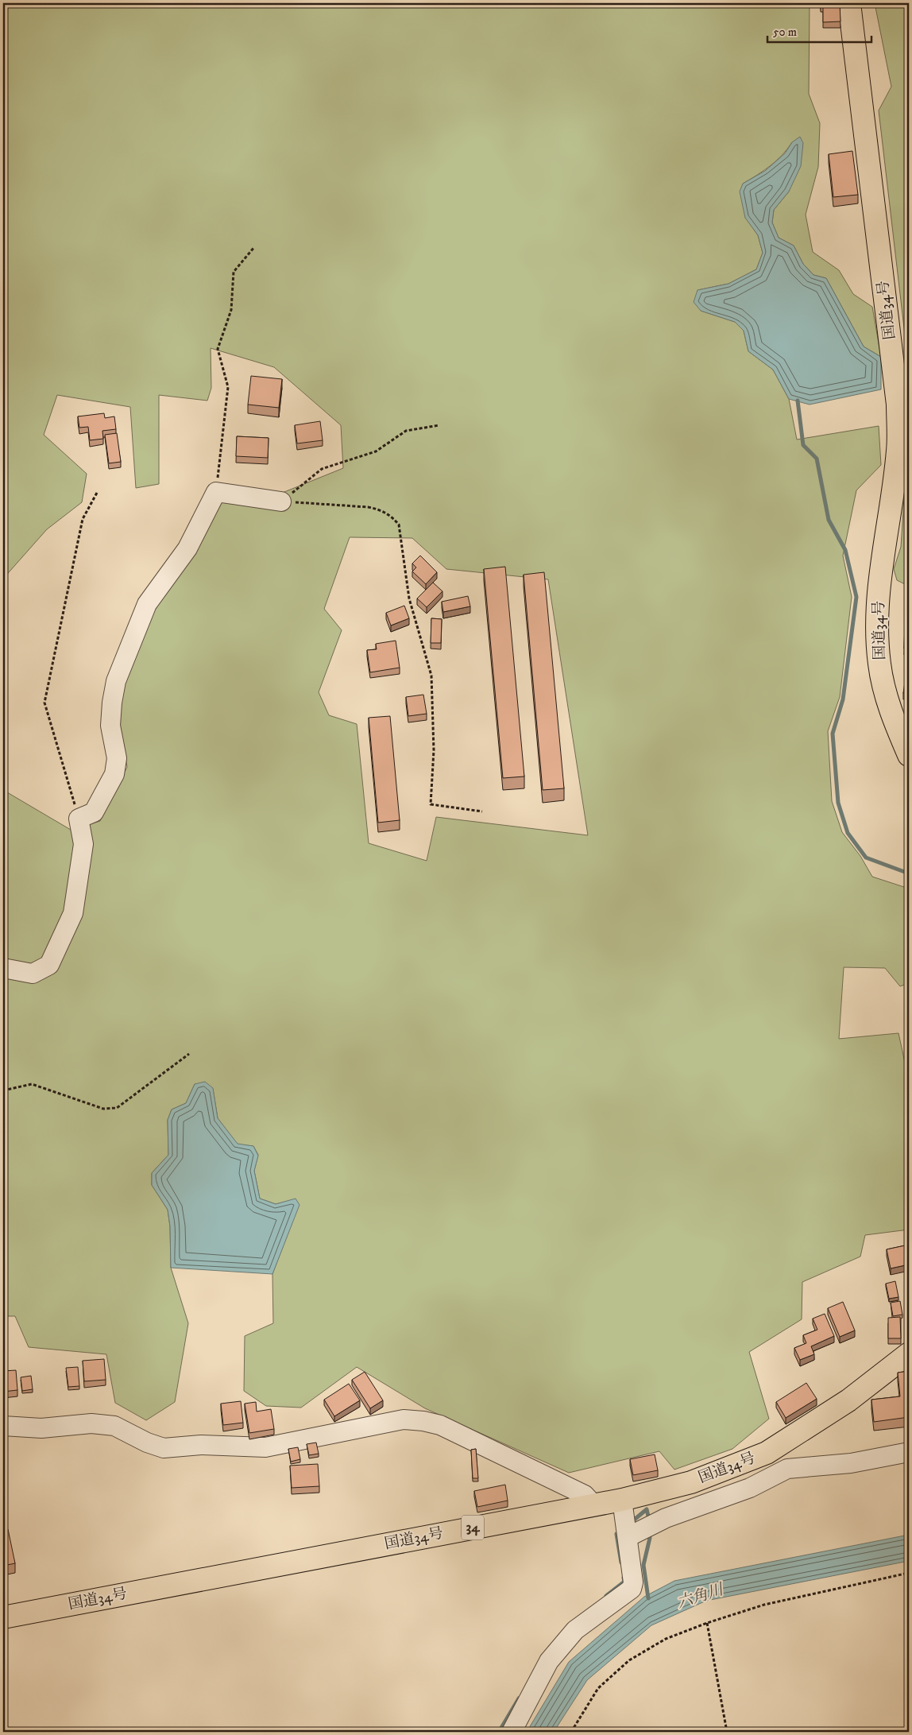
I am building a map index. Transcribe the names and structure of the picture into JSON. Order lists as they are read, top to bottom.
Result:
{
  "streets": {
    "highway": ["国道34号", "34"]
  },
  "water": ["六角川"],
  "scale_bar": "50 m"
}
